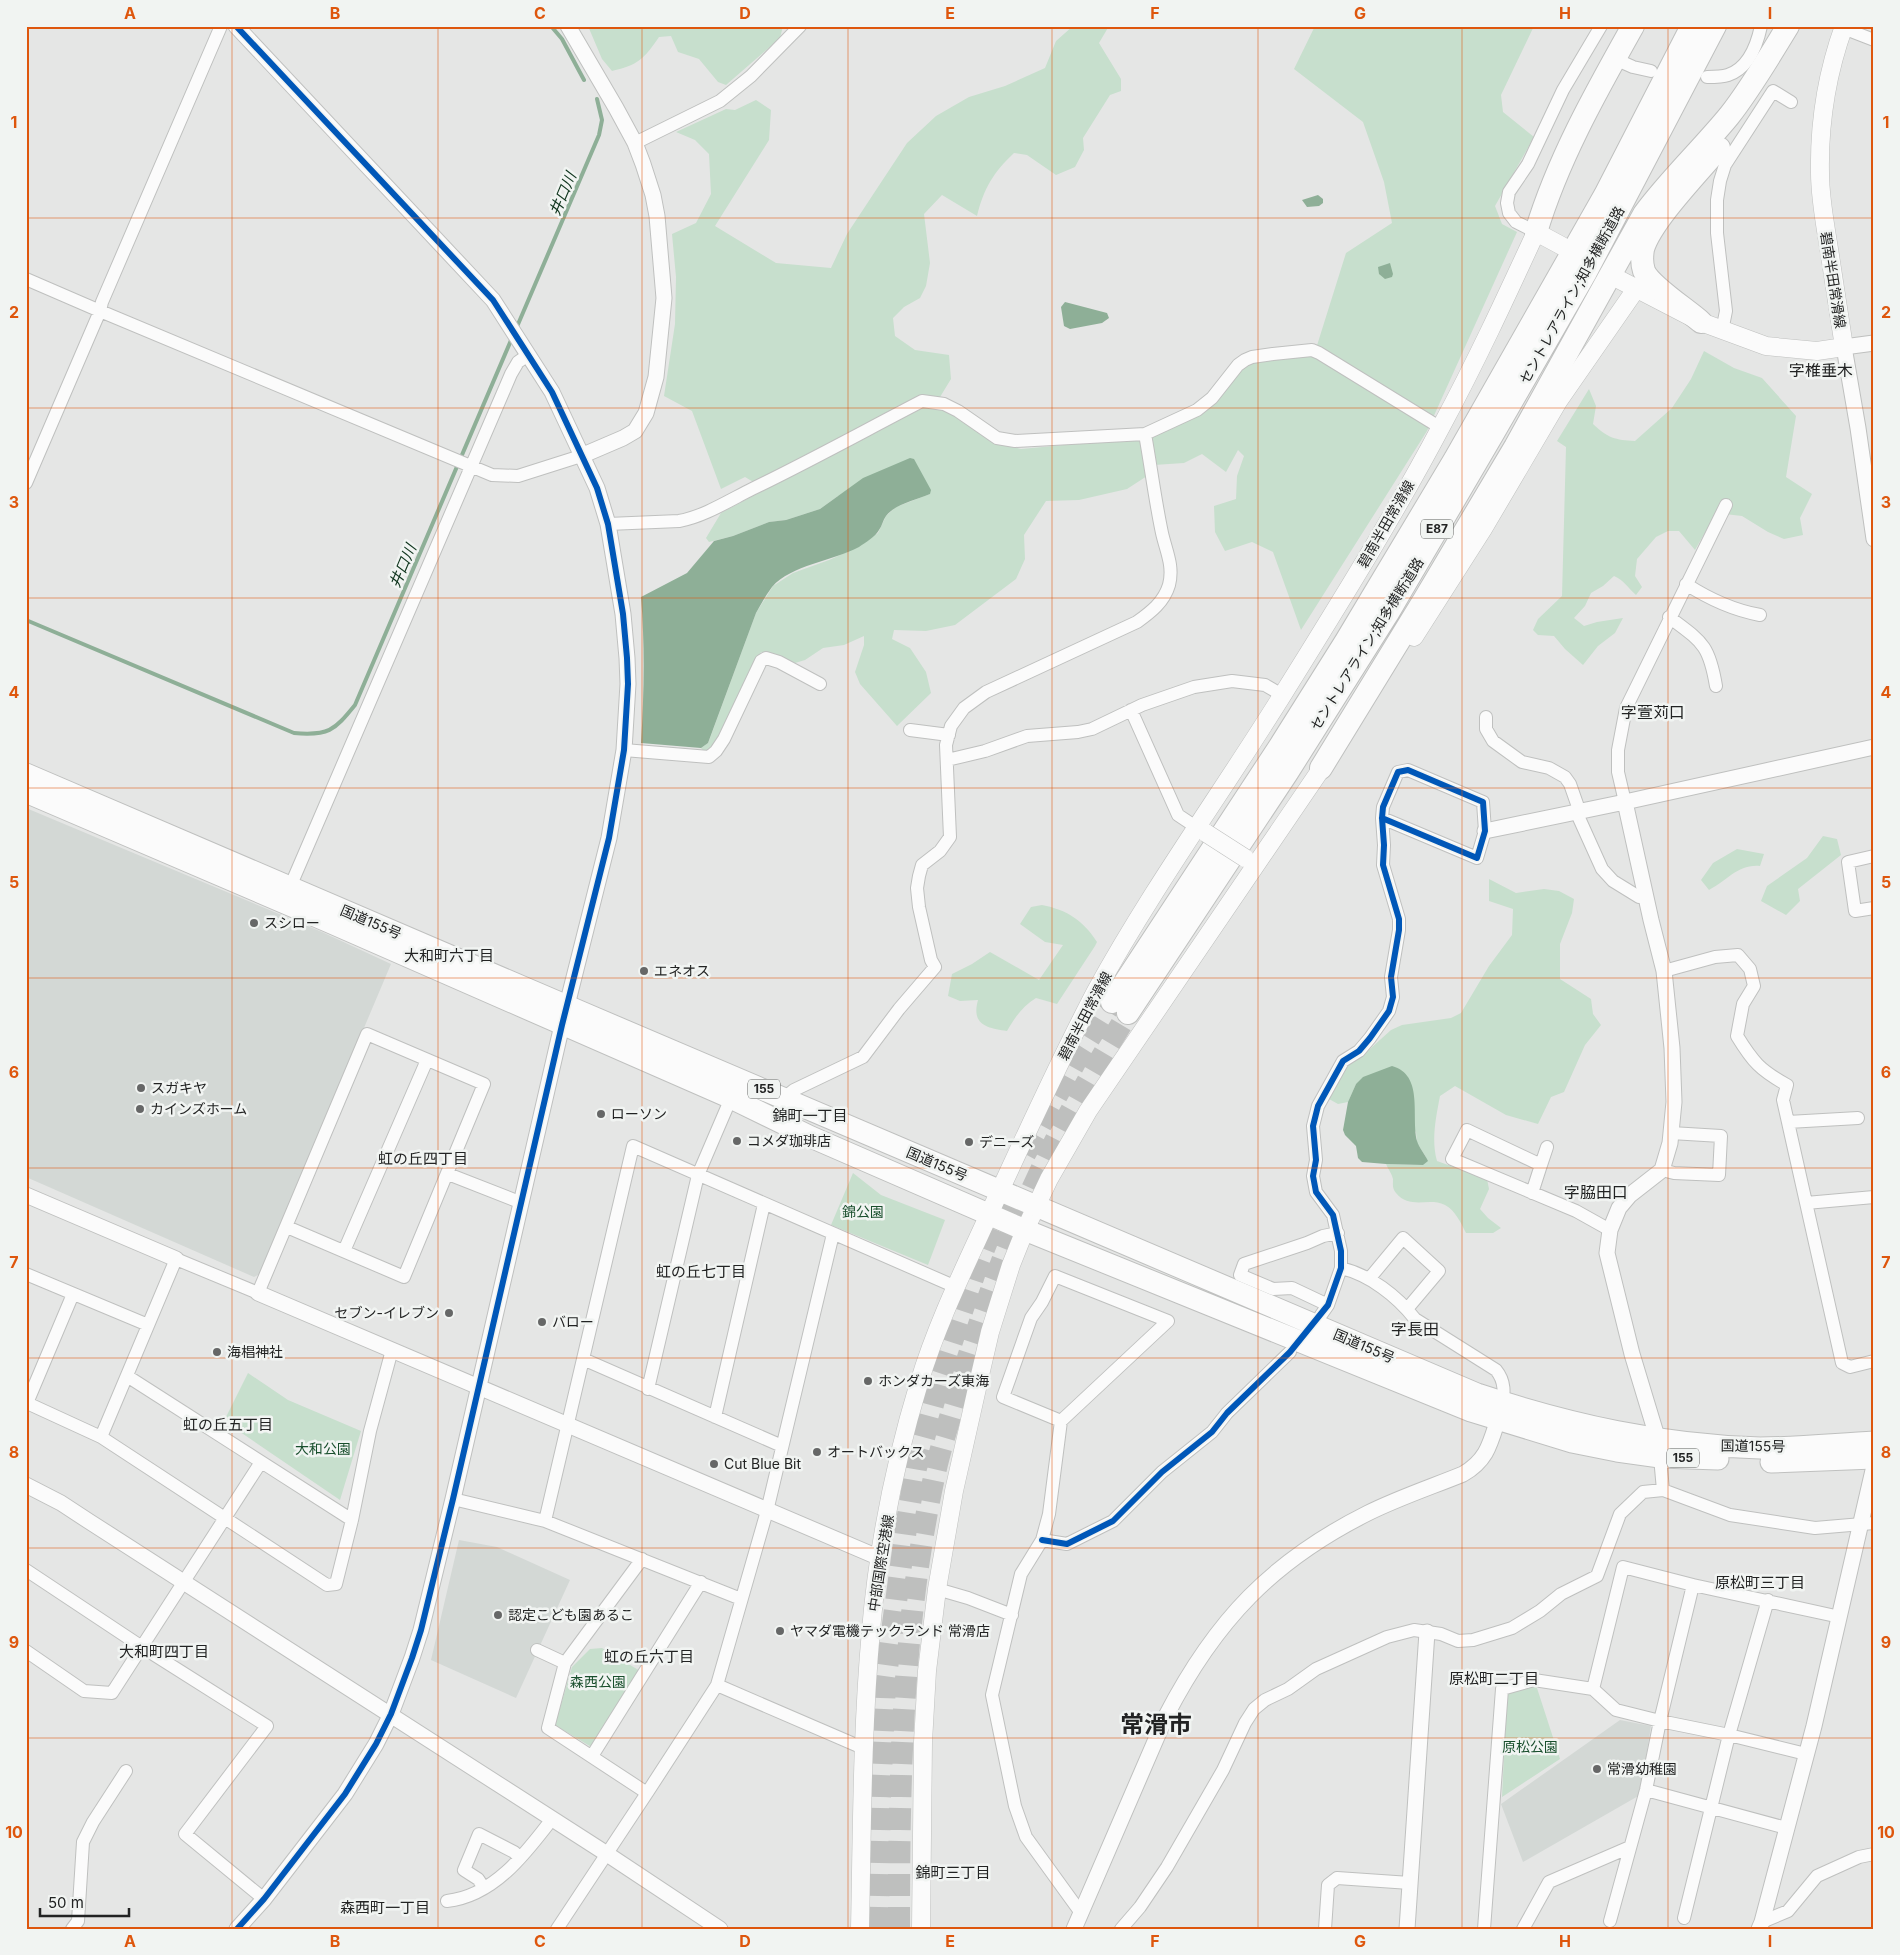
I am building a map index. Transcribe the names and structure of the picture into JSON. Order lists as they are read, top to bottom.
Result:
{
  "streets": {
    "highway": [
      "セントレアライン;知多横断道路",
      "E87",
      "国道155号",
      "155"
    ],
    "main road": ["碧南半田常滑線", "中部国際空港線"]
  },
  "crossings": [
    ["碧南半田常滑線", "国道155号"],
    ["碧南半田常滑線", "中部国際空港線"],
    ["国道155号", "中部国際空港線"]
  ],
  "districts": [
    "字椎垂木",
    "字萱苅口",
    "大和町六丁目",
    "錦町一丁目",
    "虹の丘四丁目",
    "字脇田口",
    "虹の丘七丁目",
    "字長田",
    "虹の丘五丁目",
    "原松町三丁目",
    "大和町四丁目",
    "虹の丘六丁目",
    "原松町二丁目",
    "常滑市",
    "錦町三丁目",
    "森西町一丁目"
  ],
  "water": ["井口川"],
  "parks": [
    "錦公園",
    "大和公園",
    "森西公園",
    "原松公園"
  ],
  "places": [
    "スシロー",
    "エネオス",
    "スガキヤ",
    "カインズホーム",
    "ローソン",
    "コメダ珈琲店",
    "デニーズ",
    "セブン-イレブン",
    "バロー",
    "海椙神社",
    "ホンダカーズ東海",
    "オートバックス",
    "Cut Blue Bit",
    "認定こども園あるこ",
    "ヤマダ電機テックランド 常滑店",
    "常滑幼稚園"
  ],
  "scale_bar": "50 m",
  "grid": {
    "columns": [
      "A",
      "B",
      "C",
      "D",
      "E",
      "F",
      "G",
      "H",
      "I"
    ],
    "rows": [
      "1",
      "2",
      "3",
      "4",
      "5",
      "6",
      "7",
      "8",
      "9",
      "10"
    ]
  }
}
